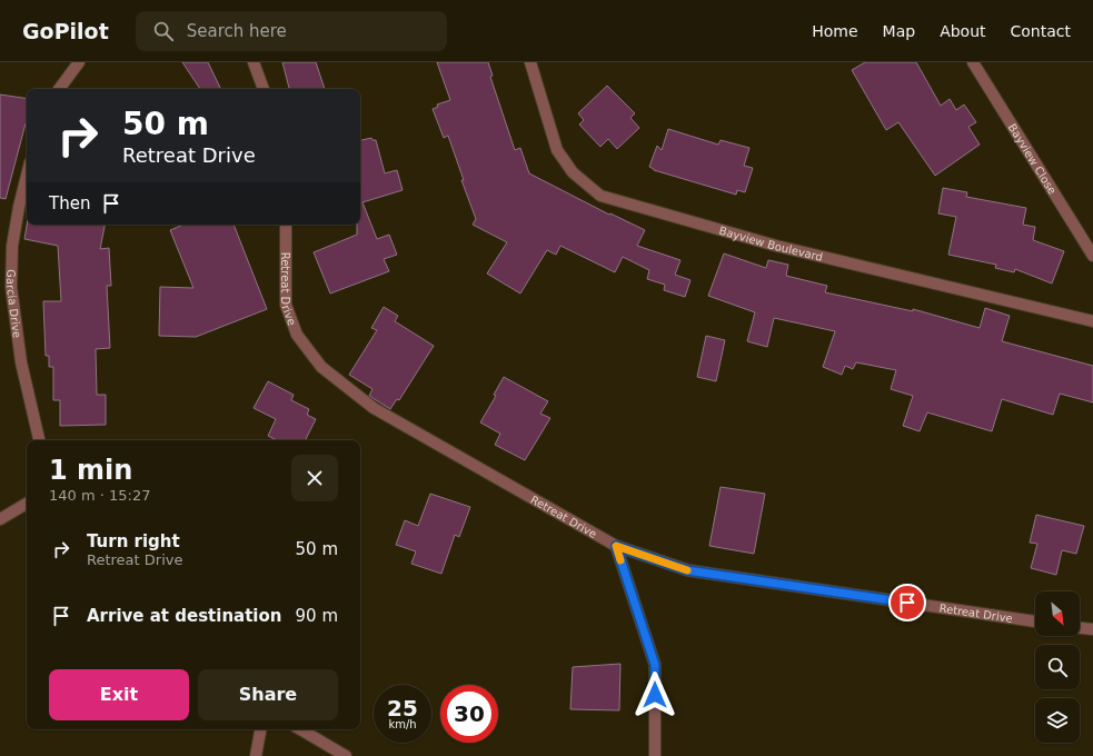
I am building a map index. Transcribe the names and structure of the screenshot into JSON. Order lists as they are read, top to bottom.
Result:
{
  "streets": {
    "street": [
      "Bayview Close",
      "Bayview Boulevard",
      "Retreat Drive",
      "Garcia Drive"
    ]
  },
  "north": "bottom right",
  "page": {
    "header": "GoPilot",
    "search": "Search here",
    "nav": [
      "Home",
      "Map",
      "About",
      "Contact"
    ],
    "turn": ["50 m", "Retreat Drive"],
    "then": "Then",
    "heading": ["1 min", "140 m · 15:27"],
    "list": [
      {
        "name": "Turn right",
        "note": "Retreat Drive",
        "value": "50 m"
      },
      {
        "name": "Arrive at destination",
        "value": "90 m"
      }
    ],
    "buttons": ["Exit", "Share"],
    "speed": "25 km/h",
    "limit": "30"
  }
}
